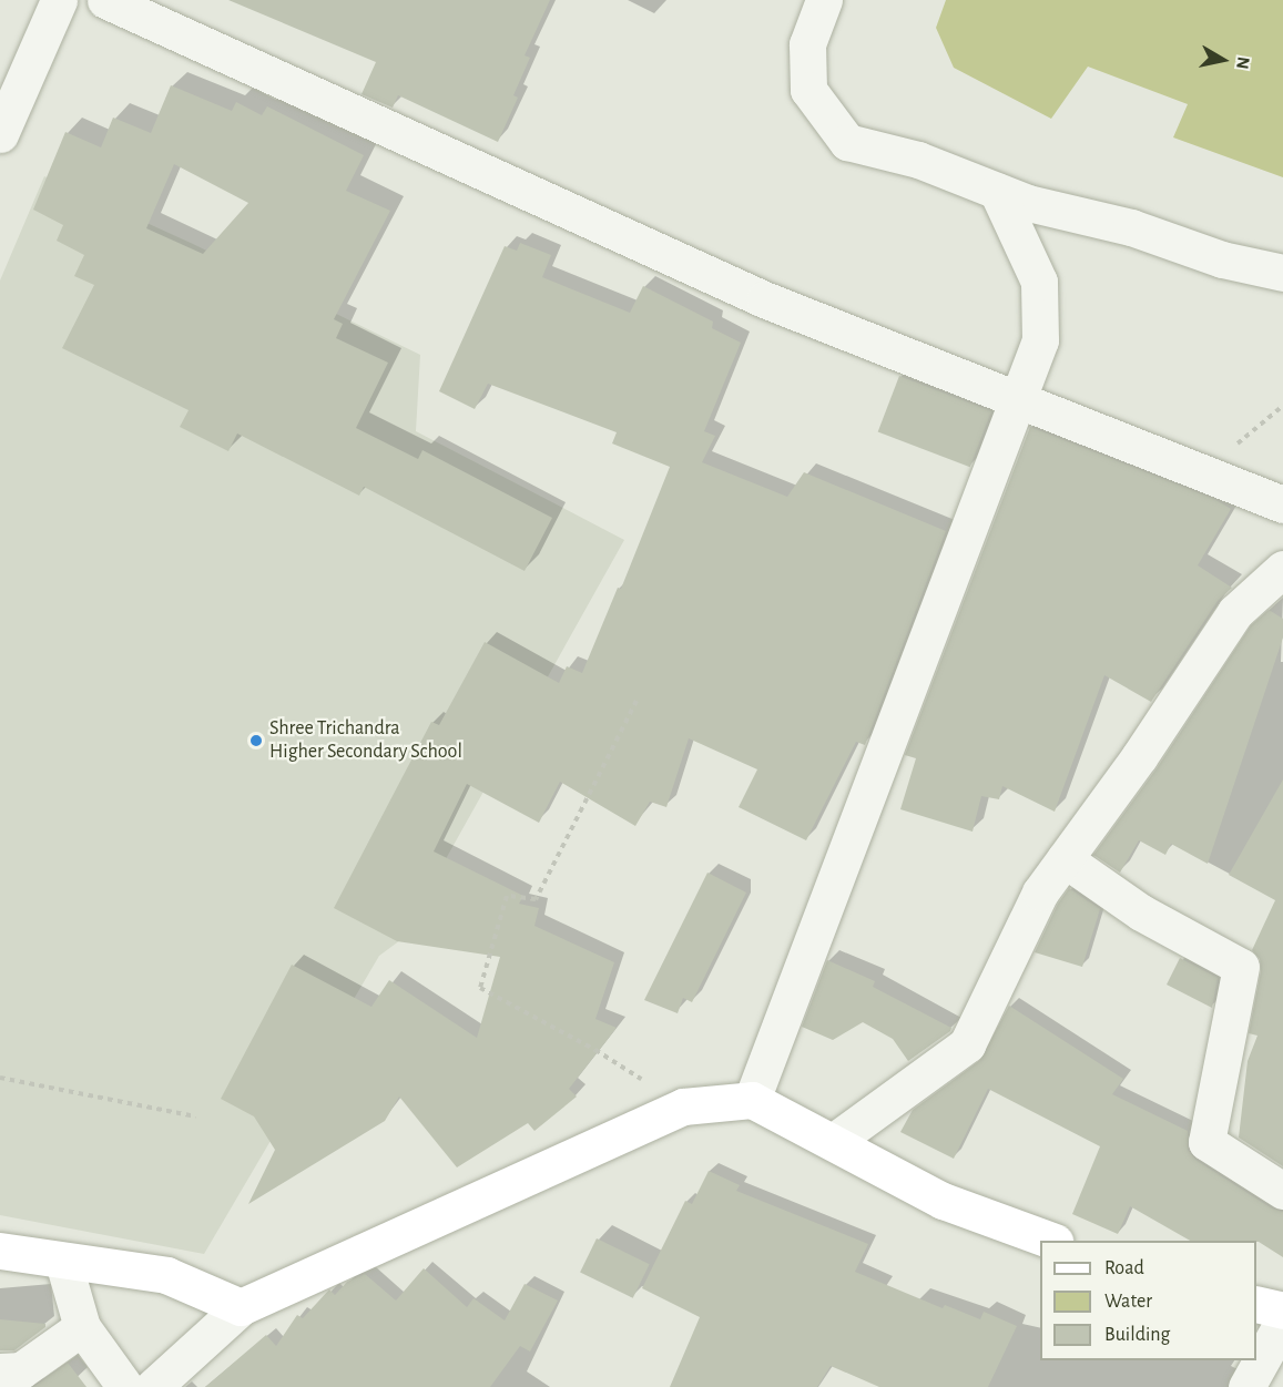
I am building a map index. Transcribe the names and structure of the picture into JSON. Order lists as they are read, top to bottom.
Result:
{
  "places": ["Shree Trichandra Higher Secondary School"],
  "legend": ["Road", "Water", "Building"],
  "north": "right"
}
